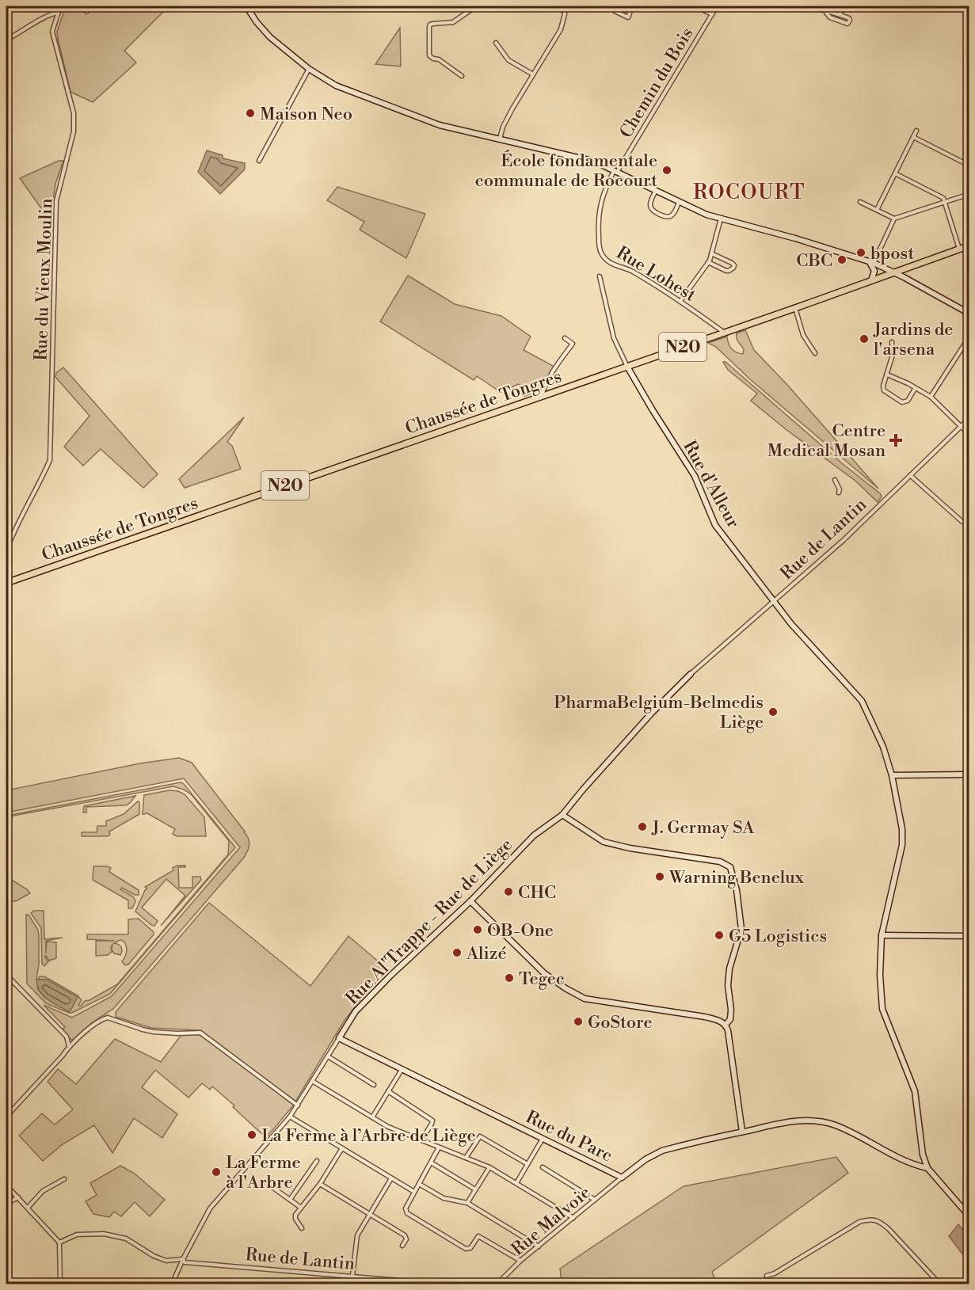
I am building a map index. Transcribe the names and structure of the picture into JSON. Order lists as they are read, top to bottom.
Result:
{
  "streets": {
    "main road": ["N20", "Chaussée de Tongres"],
    "street": [
      "Chemin du Bois",
      "Rue Lohest",
      "Rue du Vieux Moulin",
      "Rue d'Alleur",
      "Rue de Lantin",
      "Rue Al'Trappe - Rue de Liège",
      "Rue du Parc",
      "Rue Malvoie"
    ]
  },
  "crossings": [
    ["Chemin du Bois", "Rue Lohest"],
    ["Rue Lohest", "Chaussée de Tongres"],
    ["Chaussée de Tongres", "Rue d'Alleur"],
    ["Rue d'Alleur", "Rue de Lantin"],
    ["Rue d'Alleur", "Rue du Parc"],
    ["Rue de Lantin", "Rue Al'Trappe - Rue de Liège"],
    ["Rue Al'Trappe - Rue de Liège", "Rue du Parc"],
    ["Rue du Parc", "Rue Malvoie"]
  ],
  "districts": ["ROCOURT"],
  "places": {
    "other": [
      "Maison Neo",
      "École fondamentale communale de Rocourt",
      "bpost",
      "CBC",
      "Jardins de l'arsena",
      "PharmaBelgium-Belmedis Liège",
      "J. Germay SA",
      "Warning Benelux",
      "CHC",
      "OB-One",
      "G5 Logistics",
      "Alizé",
      "Tegec",
      "GoStore",
      "La Ferme à l’Arbre de Liège",
      "La Ferme à l'Arbre"
    ],
    "health": ["Centre Medical Mosan"]
  }
}
